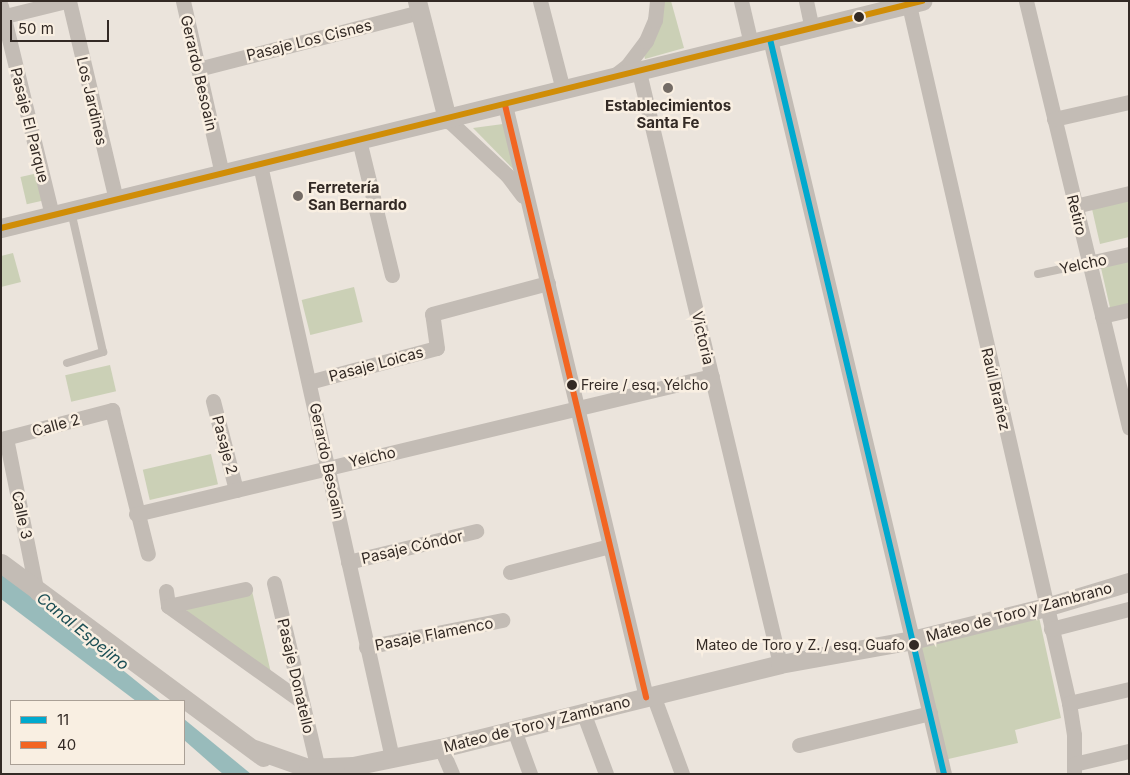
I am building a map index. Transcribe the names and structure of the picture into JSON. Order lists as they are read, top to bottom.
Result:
{
  "streets": {
    "street": [
      "Pasaje Los Cisnes",
      "Gerardo Besoain",
      "Los Jardines",
      "Pasaje El Parque",
      "Retiro",
      "Yelcho",
      "Victoria",
      "Pasaje Loicas",
      "Raúl Brañez",
      "Calle 2",
      "Pasaje 2",
      "Calle 3",
      "Pasaje Cóndor",
      "Mateo de Toro y Zambrano",
      "Pasaje Flamenco",
      "Pasaje Donatello"
    ]
  },
  "crossings": [
    ["Pasaje Los Cisnes", "Gerardo Besoain"],
    ["Gerardo Besoain", "Yelcho"],
    ["Gerardo Besoain", "Pasaje Loicas"],
    ["Gerardo Besoain", "Pasaje Cóndor"],
    ["Gerardo Besoain", "Mateo de Toro y Zambrano"],
    ["Gerardo Besoain", "Pasaje Flamenco"],
    ["Retiro", "Yelcho"],
    ["Yelcho", "Victoria"],
    ["Yelcho", "Calle 2"],
    ["Yelcho", "Pasaje 2"],
    ["Victoria", "Mateo de Toro y Zambrano"],
    ["Raúl Brañez", "Mateo de Toro y Zambrano"],
    ["Calle 2", "Calle 3"],
    ["Mateo de Toro y Zambrano", "Pasaje Donatello"]
  ],
  "water": ["Canal Espejino"],
  "places": [
    "Establecimientos Santa Fe",
    "Ferretería San Bernardo",
    "Freire / esq. Yelcho",
    "Mateo de Toro y Z. / esq. Guafo"
  ],
  "lines": ["transit line 11", "transit line 40"],
  "legend": ["11", "40"],
  "scale_bar": "50 m"
}
